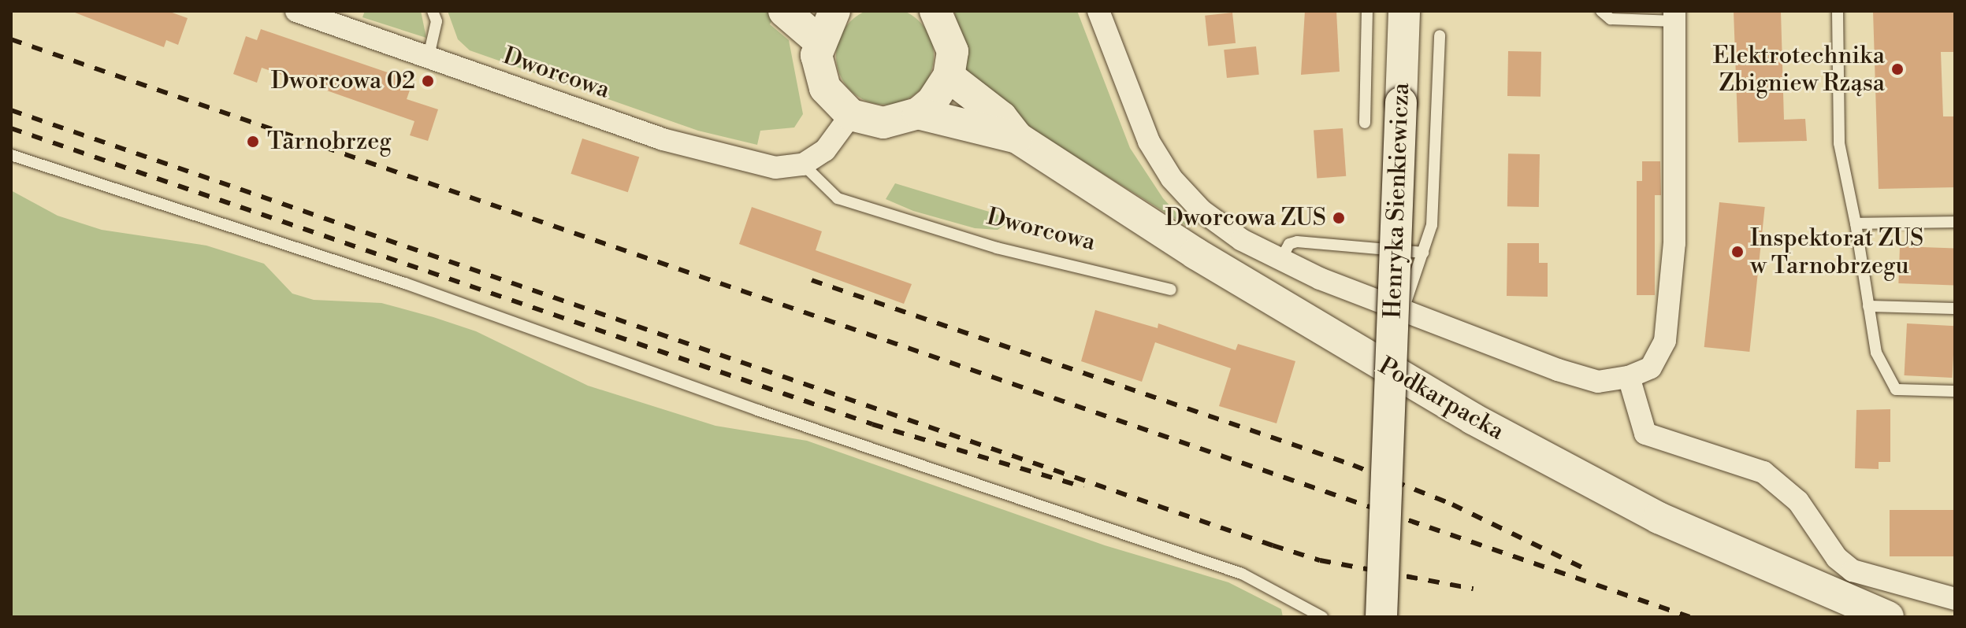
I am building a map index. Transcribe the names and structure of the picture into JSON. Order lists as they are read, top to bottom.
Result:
{
  "streets": {
    "main road": ["Henryka Sienkiewicza", "Podkarpacka"],
    "street": ["Dworcowa"]
  },
  "places": [
    "Elektrotechnika Zbigniew Rząsa",
    "Dworcowa 02",
    "Tarnobrzeg",
    "Dworcowa ZUS",
    "Inspektorat ZUS w Tarnobrzegu"
  ]
}
